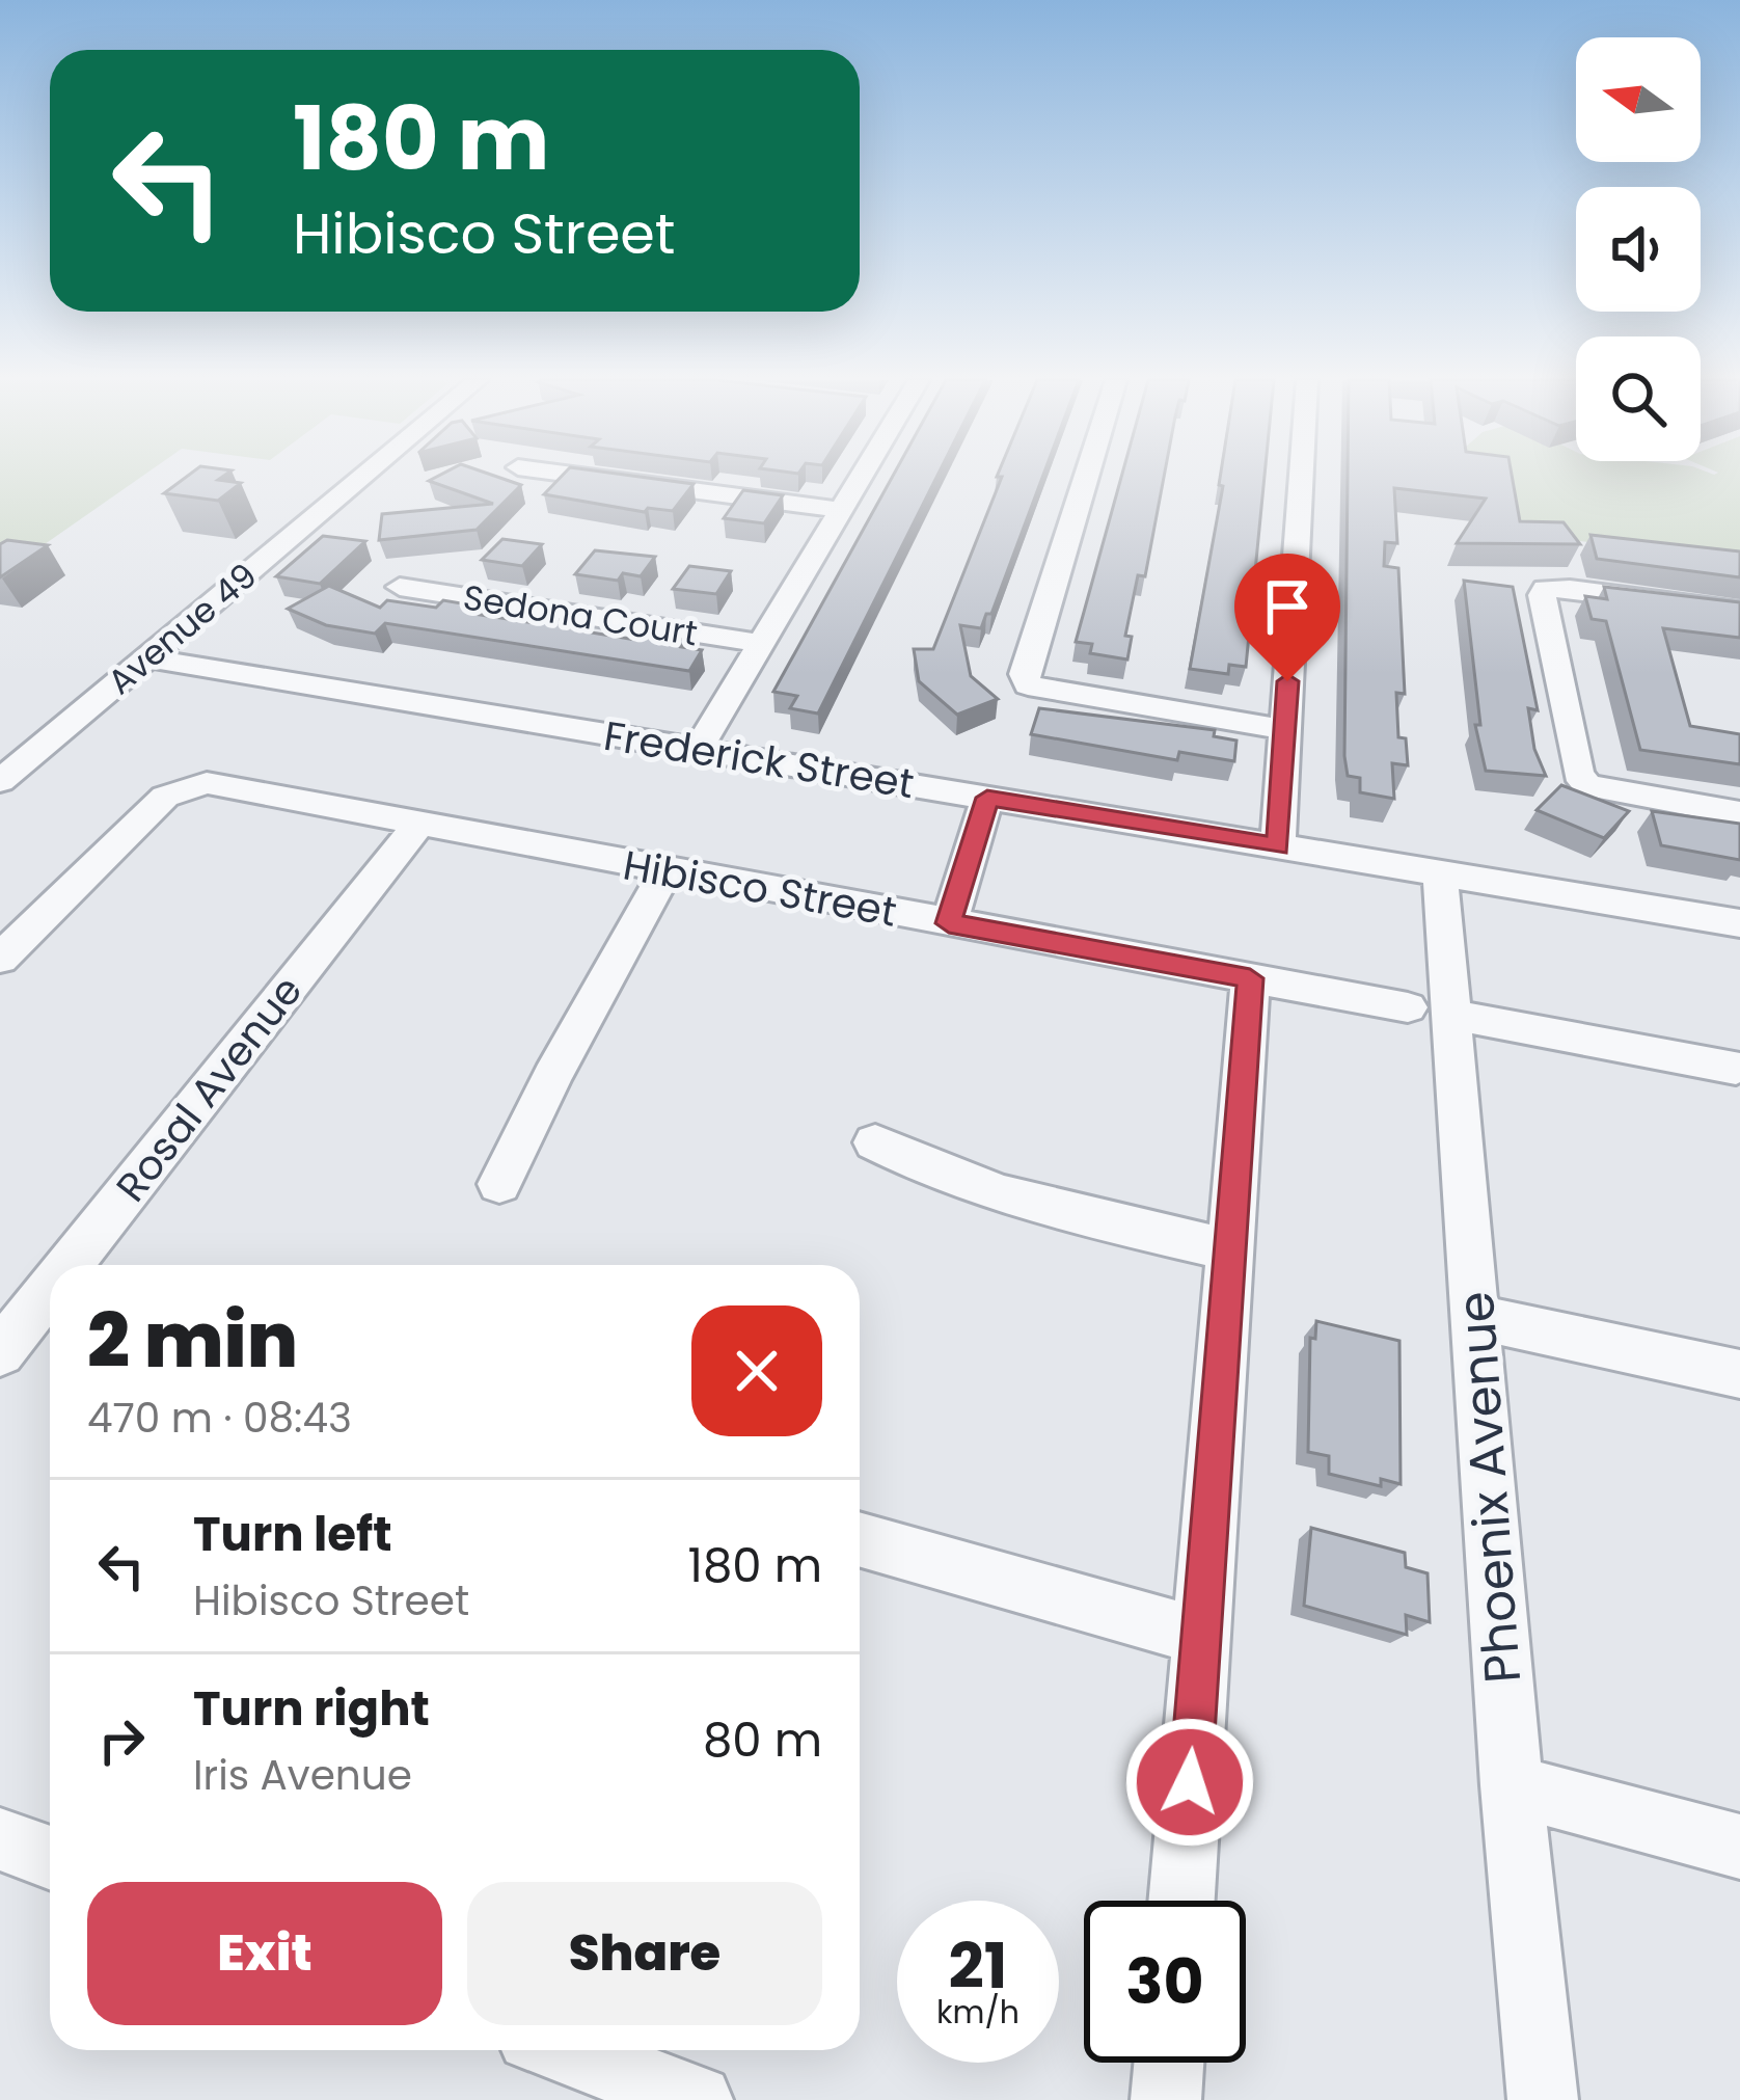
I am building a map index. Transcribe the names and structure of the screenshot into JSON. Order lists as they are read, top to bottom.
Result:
{
  "streets": {
    "street": [
      "Sedona Court",
      "Avenue 49",
      "Frederick Street",
      "Hibisco Street",
      "Rosal Avenue",
      "Phoenix Avenue"
    ]
  },
  "crossings": [
    ["Avenue 49", "Frederick Street"],
    ["Frederick Street", "Phoenix Avenue"],
    ["Hibisco Street", "Rosal Avenue"],
    ["Hibisco Street", "Phoenix Avenue"]
  ],
  "north": "left",
  "page": {
    "turn": ["180 m", "Hibisco Street"],
    "heading": ["2 min", "470 m · 08:43"],
    "list": [
      {
        "name": "Turn left",
        "note": "Hibisco Street",
        "value": "180 m"
      },
      {
        "name": "Turn right",
        "note": "Iris Avenue",
        "value": "80 m"
      }
    ],
    "buttons": ["Exit", "Share"],
    "speed": "21 km/h",
    "limit": "30"
  }
}
